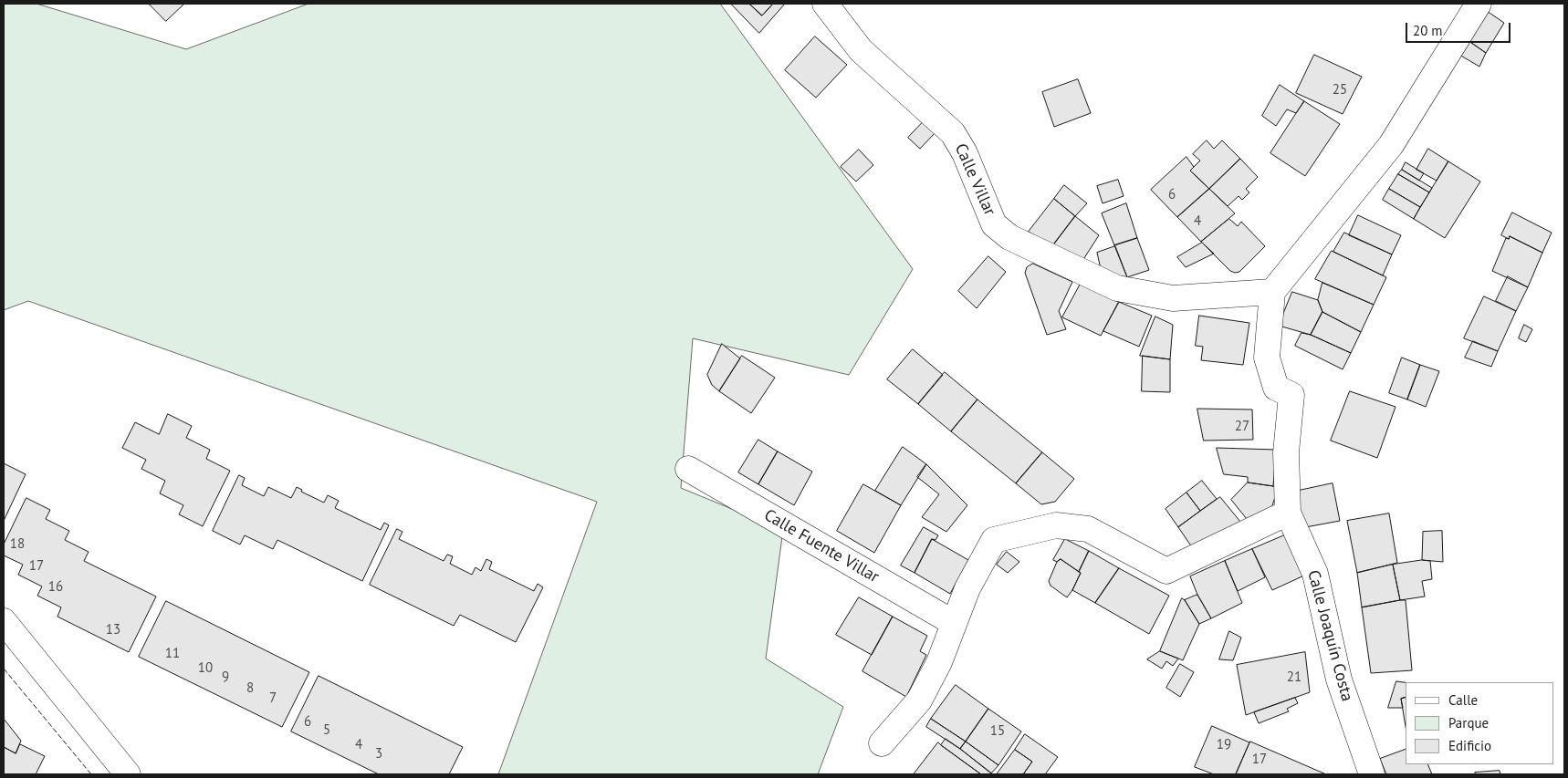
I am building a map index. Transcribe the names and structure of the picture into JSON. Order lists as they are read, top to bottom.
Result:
{
  "streets": {
    "street": ["Calle Villar", "Calle Fuente Villar", "Calle Joaquín Costa"]
  },
  "crossings": [
    ["Calle Villar", "Calle Joaquín Costa"]
  ],
  "house_numbers": [
    "25",
    "6",
    "4",
    "27",
    "18",
    "17",
    "16",
    "13",
    "11",
    "10",
    "9",
    "21",
    "8",
    "7",
    "6",
    "5",
    "15",
    "4",
    "19",
    "3",
    "17"
  ],
  "legend": ["Calle", "Parque", "Edificio"],
  "scale_bar": "20 m"
}
